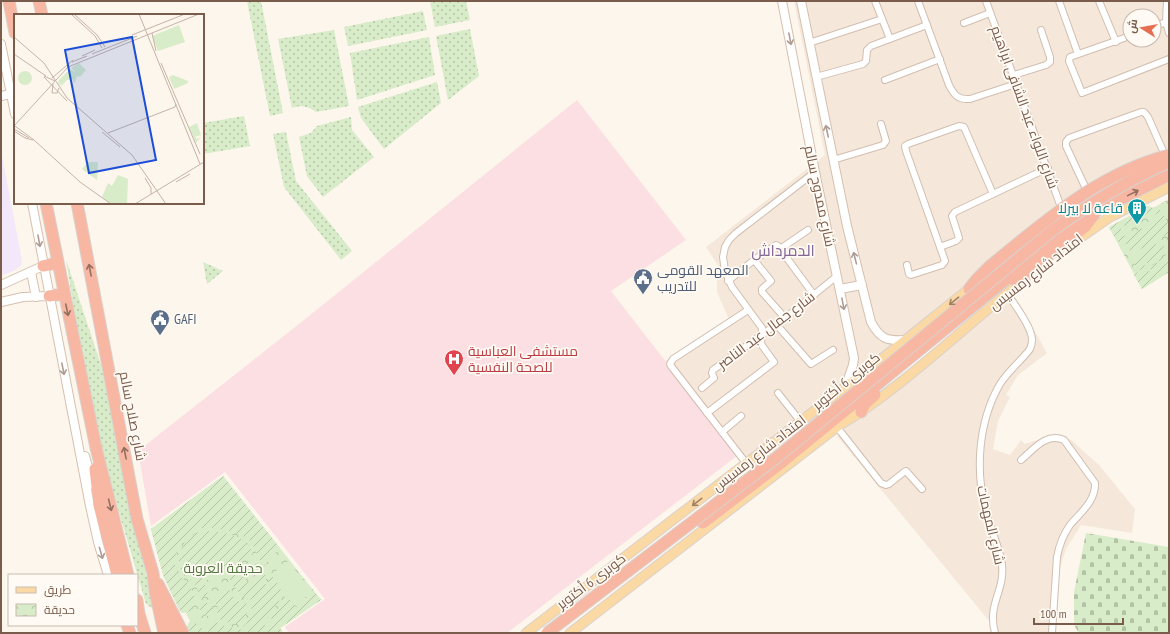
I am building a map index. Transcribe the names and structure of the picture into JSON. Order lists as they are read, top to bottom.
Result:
{
  "streets": {
    "highway": ["كوبرى 6 أكتوبر", "شارع صلاح سالم"],
    "main road": ["شارع ممدوح سالم", "امتداد شارع رمسيس"],
    "street": ["شارع اللواء عبد الشافى ابراهيم", "شارع جمال عبد الناصر", "شارع المهمات"]
  },
  "crossings": [
    ["شارع اللواء عبد الشافى ابراهيم", "امتداد شارع رمسيس"],
    ["شارع ممدوح سالم", "امتداد شارع رمسيس"],
    ["شارع ممدوح سالم", "شارع جمال عبد الناصر"],
    ["امتداد شارع رمسيس", "كوبرى 6 أكتوبر"],
    ["امتداد شارع رمسيس", "شارع المهمات"]
  ],
  "districts": ["الدمرداش"],
  "parks": ["حديقة العروبة"],
  "places": {
    "building": ["قاعة لا بيرلا"],
    "public building": ["المعهد القومى للتدريب", "GAFI"],
    "hospital": ["مستشفى العباسية للصحة النفسية"]
  },
  "legend": ["طريق", "حديقة"],
  "scale_bar": "100 m",
  "north": "left"
}
